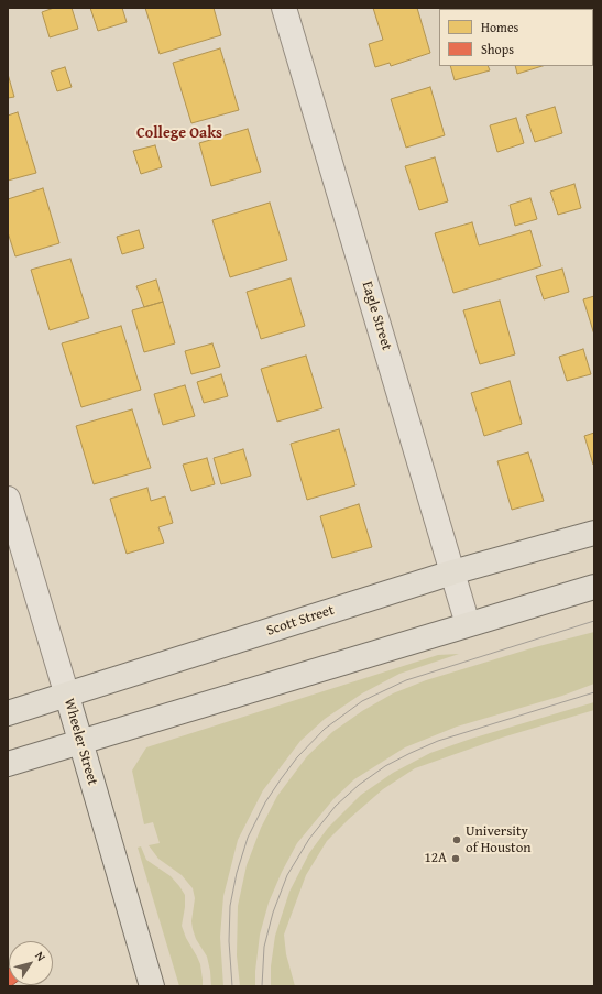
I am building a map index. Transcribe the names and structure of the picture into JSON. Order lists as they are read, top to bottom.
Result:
{
  "streets": {
    "main road": ["Scott Street", "Wheeler Street"],
    "street": ["Eagle Street"]
  },
  "crossings": [
    ["Eagle Street", "Scott Street"],
    ["Scott Street", "Wheeler Street"]
  ],
  "districts": ["College Oaks"],
  "places": ["University of Houston", "12A"],
  "legend": ["Homes", "Shops"],
  "north": "top right"
}
